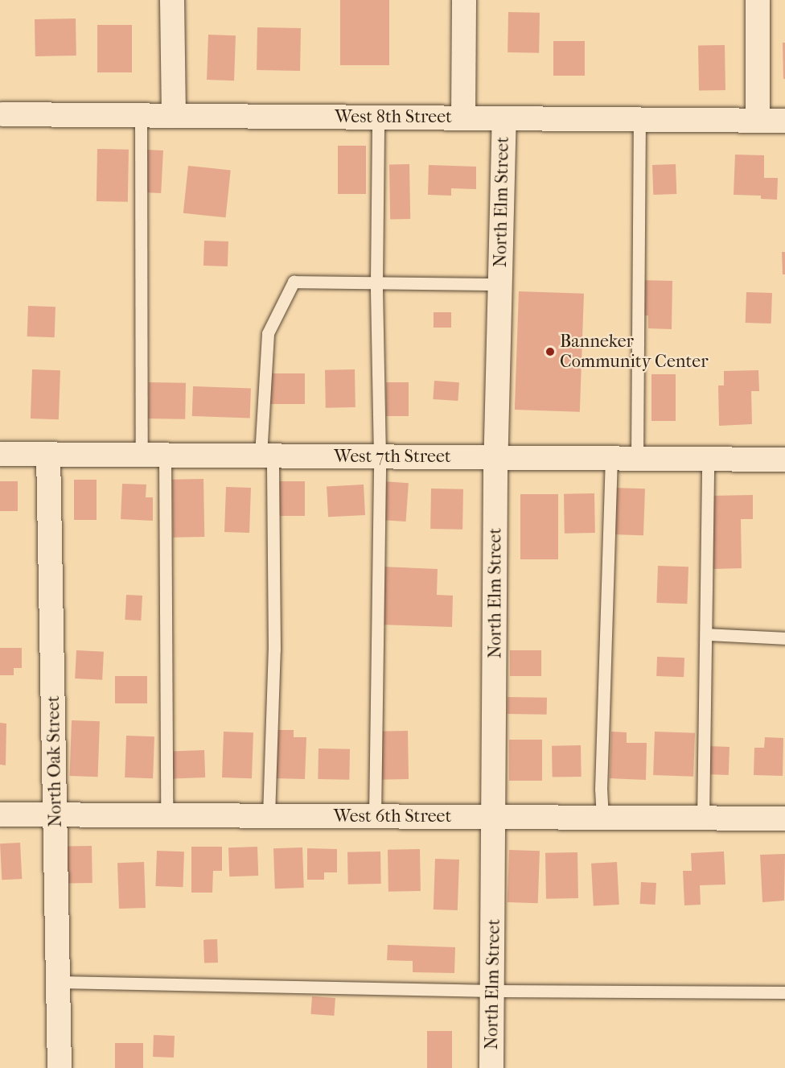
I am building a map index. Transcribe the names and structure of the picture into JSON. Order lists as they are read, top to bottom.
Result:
{
  "streets": {
    "street": [
      "West 8th Street",
      "North Elm Street",
      "West 7th Street",
      "North Oak Street",
      "West 6th Street"
    ]
  },
  "crossings": [
    ["West 8th Street", "North Elm Street"],
    ["North Elm Street", "West 7th Street"],
    ["North Elm Street", "West 6th Street"],
    ["West 7th Street", "North Oak Street"],
    ["North Oak Street", "West 6th Street"]
  ],
  "places": ["Banneker Community Center"]
}
